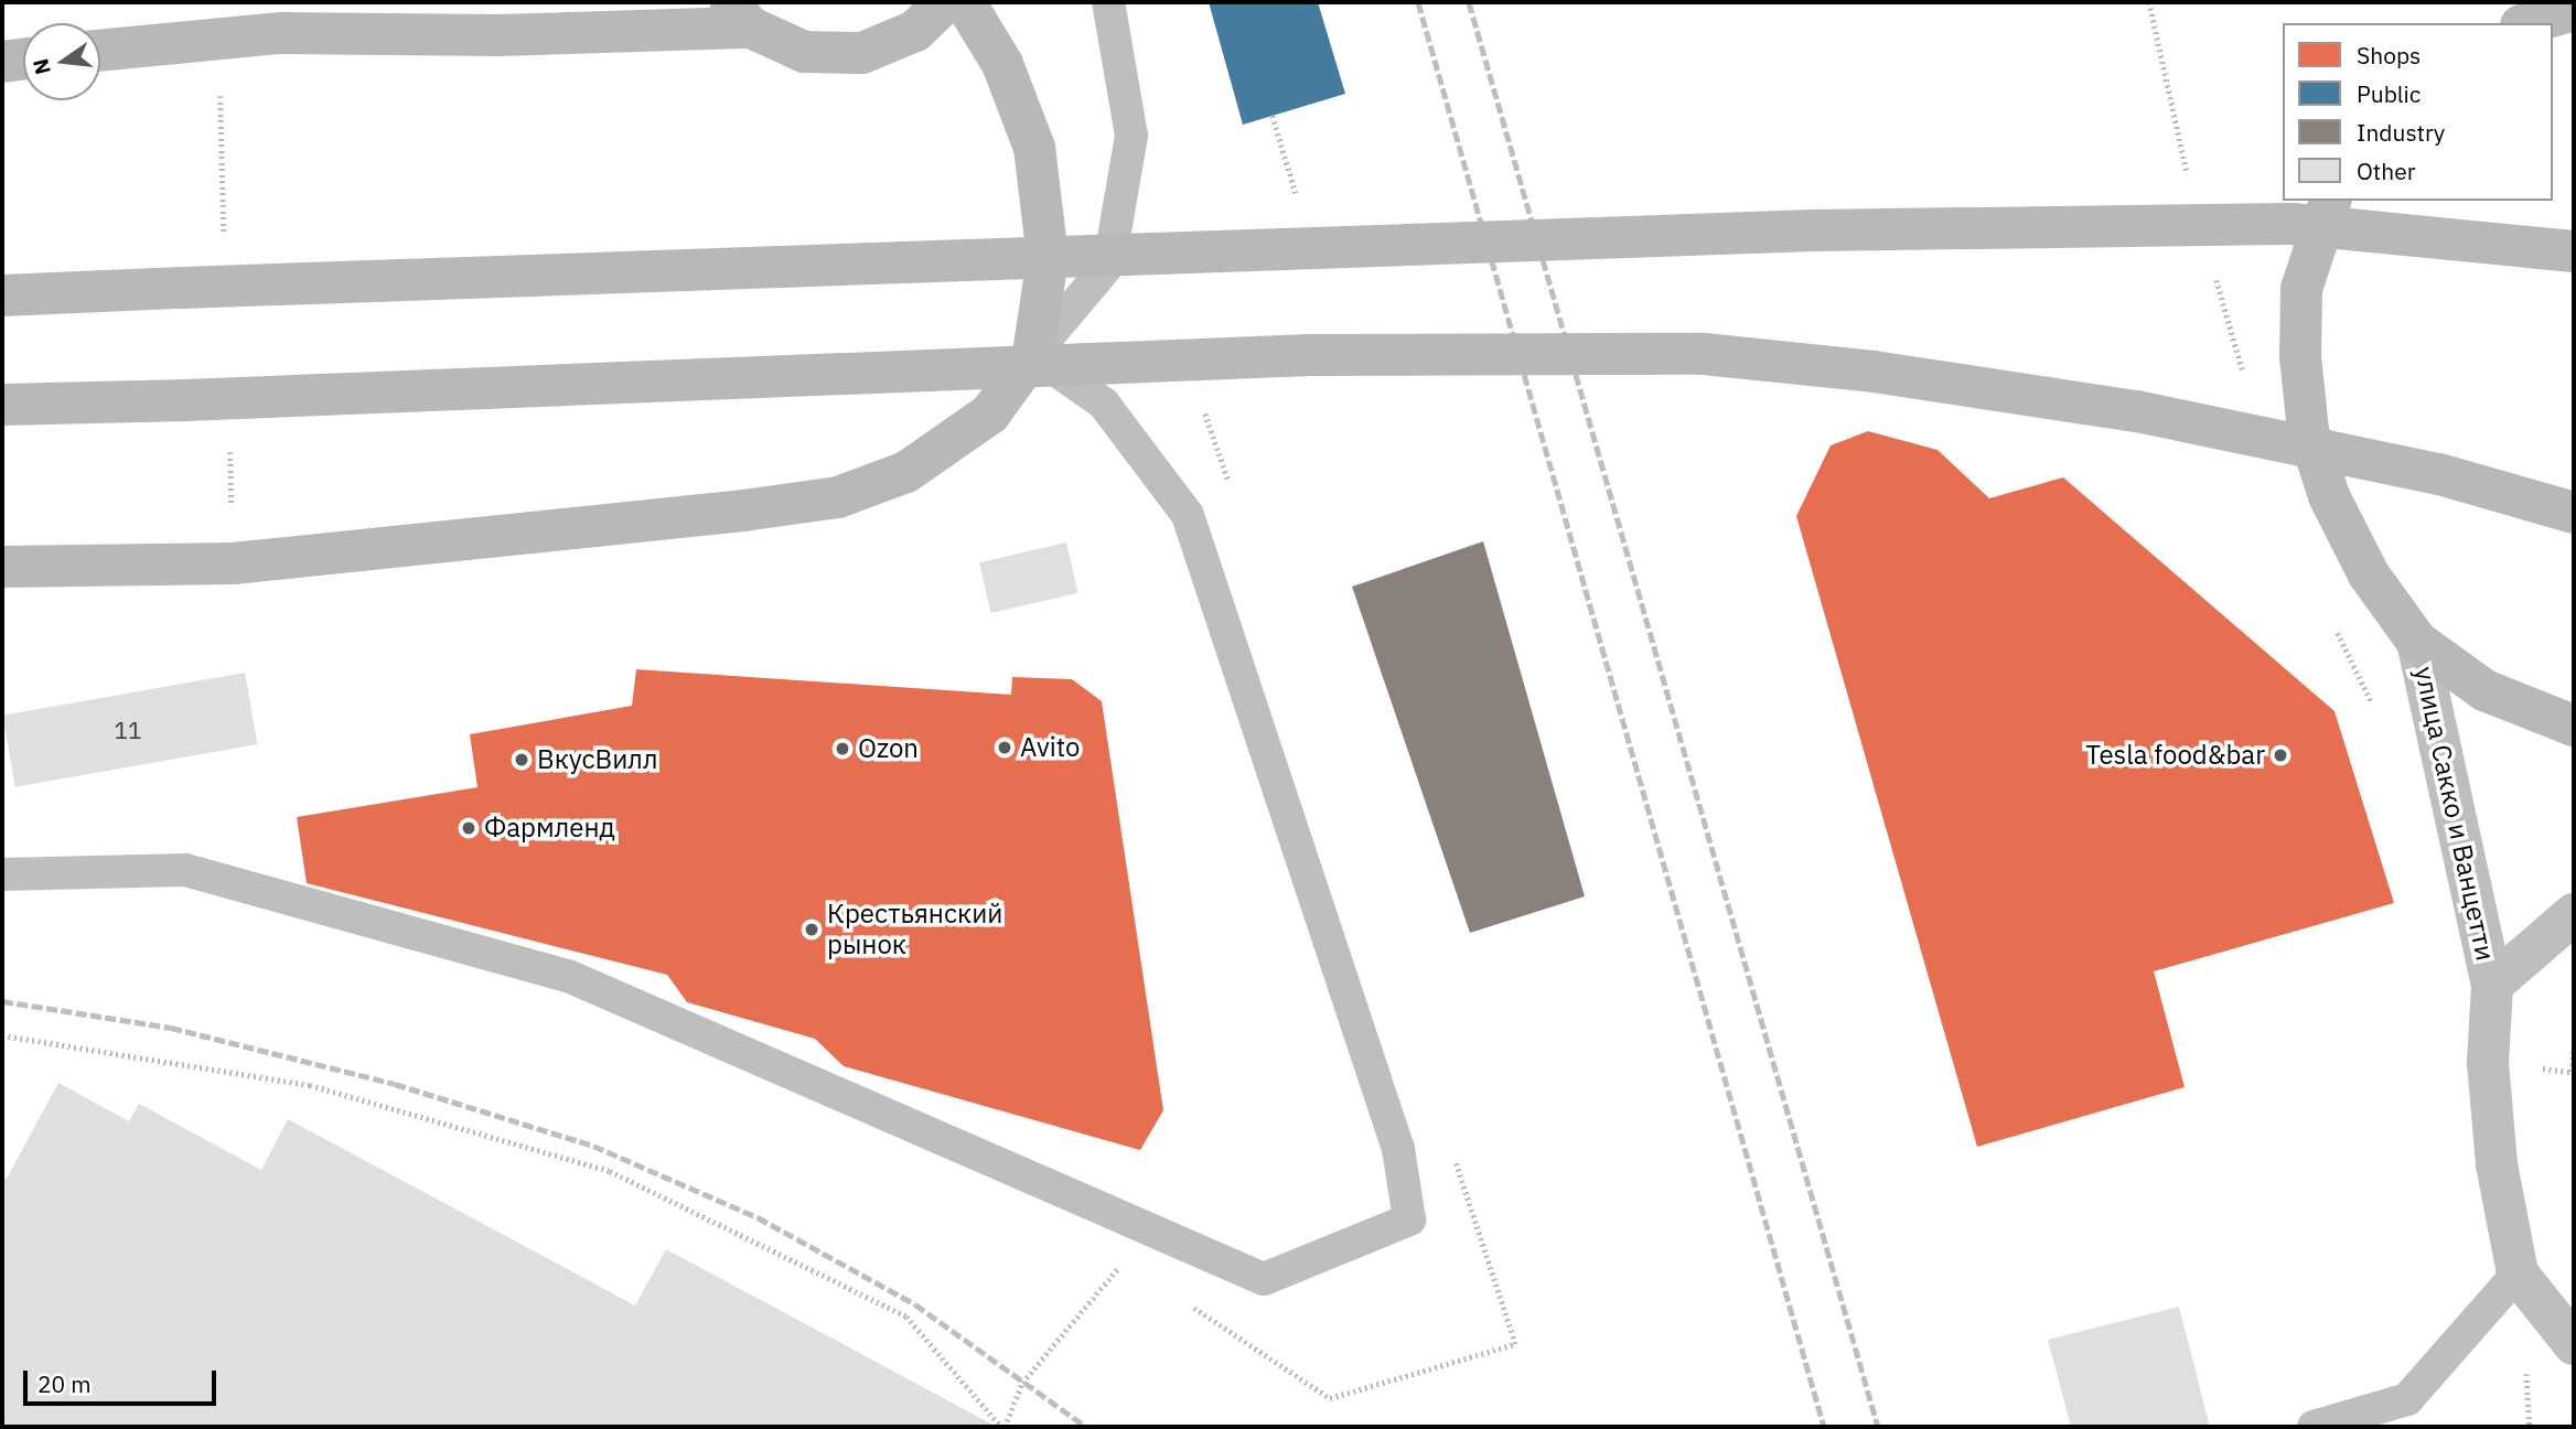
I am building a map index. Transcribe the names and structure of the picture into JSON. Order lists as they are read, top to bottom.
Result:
{
  "streets": {
    "street": ["улица Сакко и Ванцетти"]
  },
  "places": [
    "Avito",
    "Ozon",
    "Tesla food&bar",
    "ВкусВилл",
    "Фармленд",
    "Крестьянский рынок"
  ],
  "house_numbers": ["11"],
  "legend": [
    "Shops",
    "Public",
    "Industry",
    "Other"
  ],
  "scale_bar": "20 m",
  "north": "left"
}
